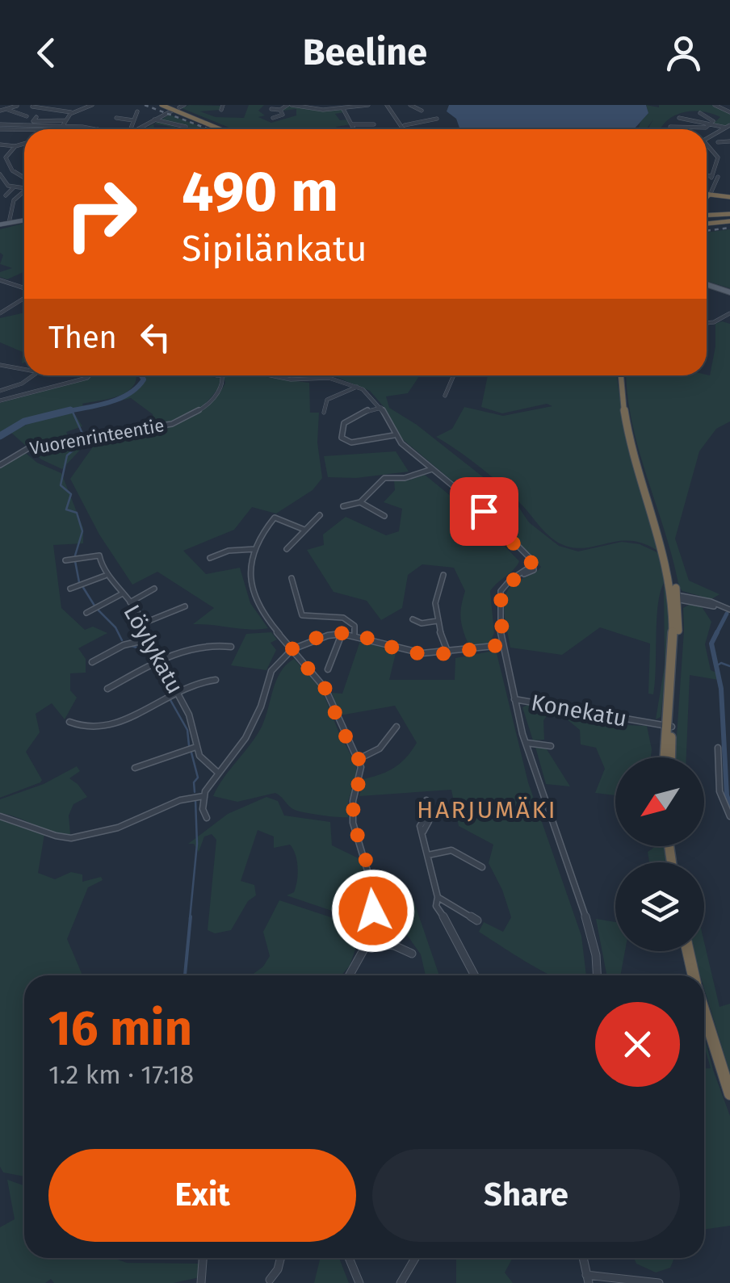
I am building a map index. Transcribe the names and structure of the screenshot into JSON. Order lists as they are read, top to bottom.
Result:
{
  "streets": {
    "street": ["Vuorenrinteentie", "Löylykatu", "Konekatu"]
  },
  "districts": ["HARJUMÄKI"],
  "north": "bottom left",
  "page": {
    "header": "Beeline",
    "turn": ["490 m", "Sipilänkatu"],
    "then": "Then",
    "heading": ["16 min", "1.2 km · 17:18"],
    "buttons": ["Exit", "Share"]
  }
}
